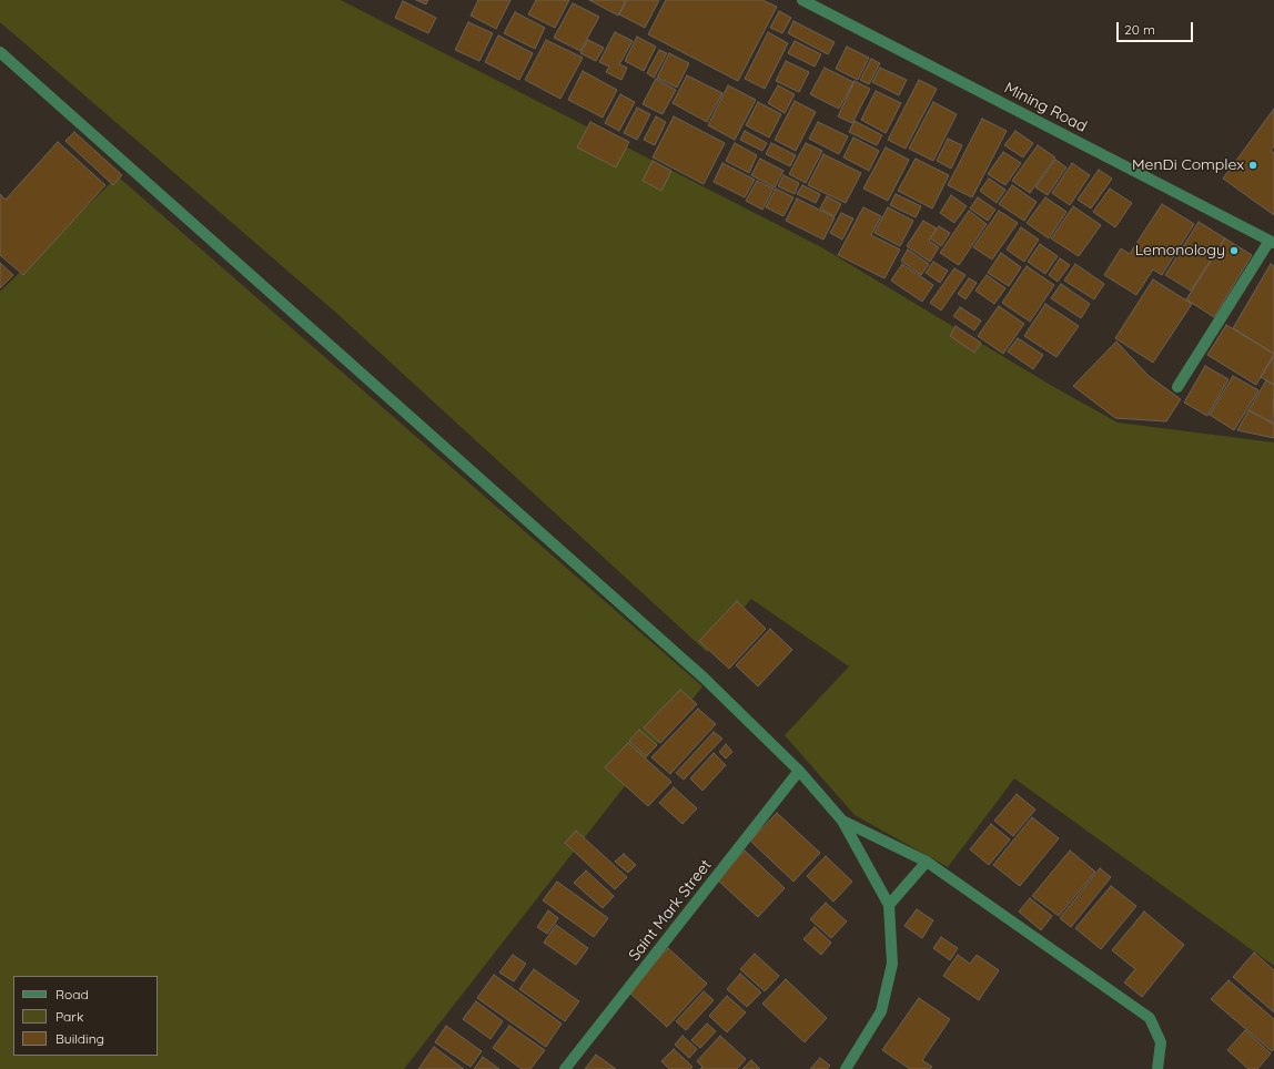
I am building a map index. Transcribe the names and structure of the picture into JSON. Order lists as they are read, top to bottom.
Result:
{
  "streets": {
    "street": ["Mining Road", "Saint Mark Street"]
  },
  "places": ["MenDi Complex", "Lemonology"],
  "legend": ["Road", "Park", "Building"],
  "scale_bar": "20 m"
}
